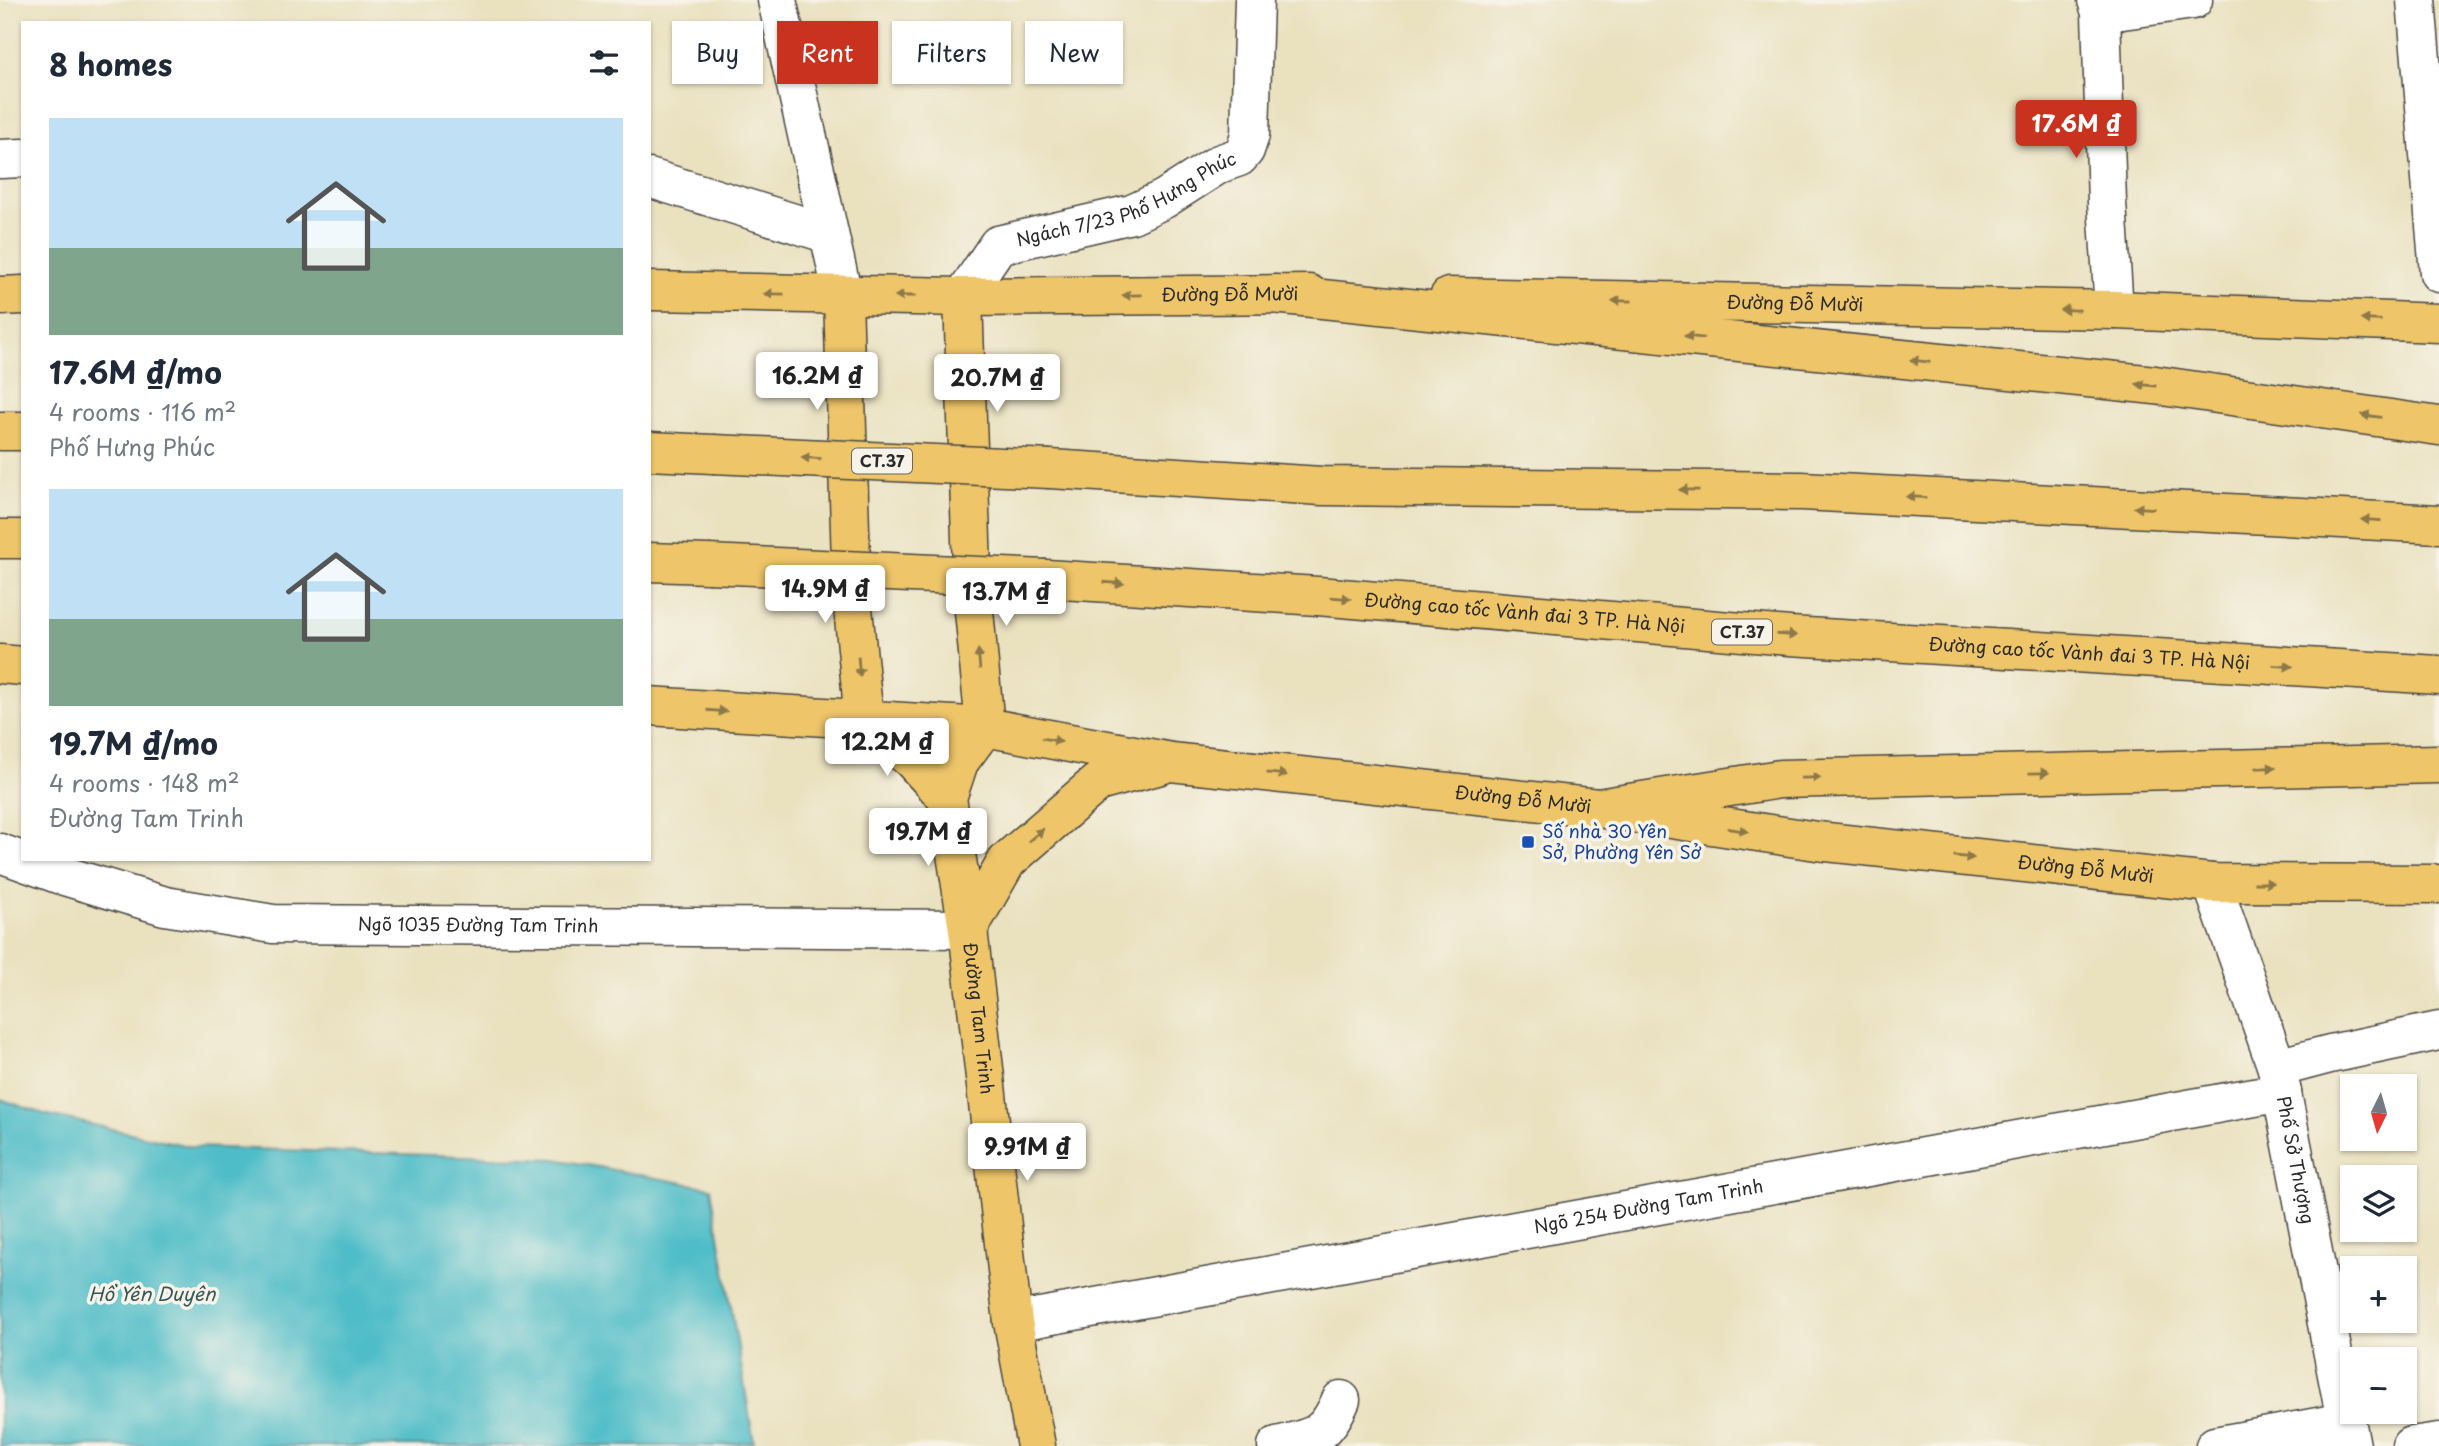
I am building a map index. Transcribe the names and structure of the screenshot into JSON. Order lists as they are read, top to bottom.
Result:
{
  "streets": {
    "main road": [
      "Đường Đỗ Mười",
      "CT.37",
      "Đường cao tốc Vành đai 3 TP. Hà Nội",
      "Đường Tam Trinh"
    ],
    "street": [
      "Ngách 7/23 Phố Hưng Phúc",
      "Ngõ 1035 Đường Tam Trinh",
      "Phố Sở Thượng",
      "Ngõ 254 Đường Tam Trinh"
    ]
  },
  "crossings": [
    ["Ngách 7/23 Phố Hưng Phúc", "Đường Đỗ Mười"],
    ["Đường Đỗ Mười", "Đường Tam Trinh"],
    ["Đường Đỗ Mười", "Phố Sở Thượng"],
    ["Ngõ 1035 Đường Tam Trinh", "Đường Tam Trinh"],
    ["Đường Tam Trinh", "Ngõ 254 Đường Tam Trinh"],
    ["Phố Sở Thượng", "Ngõ 254 Đường Tam Trinh"]
  ],
  "water": ["Hồ Yên Duyên"],
  "places": {
    "transit": ["Số nhà 30 Yên Sở, Phường Yên Sở"]
  },
  "north": "bottom",
  "page": {
    "chip": [
      "Buy",
      "Rent",
      "Filters",
      "New"
    ],
    "heading": "8 homes",
    "price": [
      "17.6M ₫",
      "16.2M ₫",
      "20.7M ₫",
      "14.9M ₫",
      "13.7M ₫",
      "12.2M ₫",
      "19.7M ₫",
      "9.91M ₫"
    ],
    "list": [
      {
        "name": "17.6M ₫/mo",
        "note": "4 rooms · 116 m² · Phố Hưng Phúc"
      },
      {
        "name": "19.7M ₫/mo",
        "note": "4 rooms · 148 m² · Đường Tam Trinh"
      }
    ],
    "map_buttons": ["+", "−"]
  }
}
